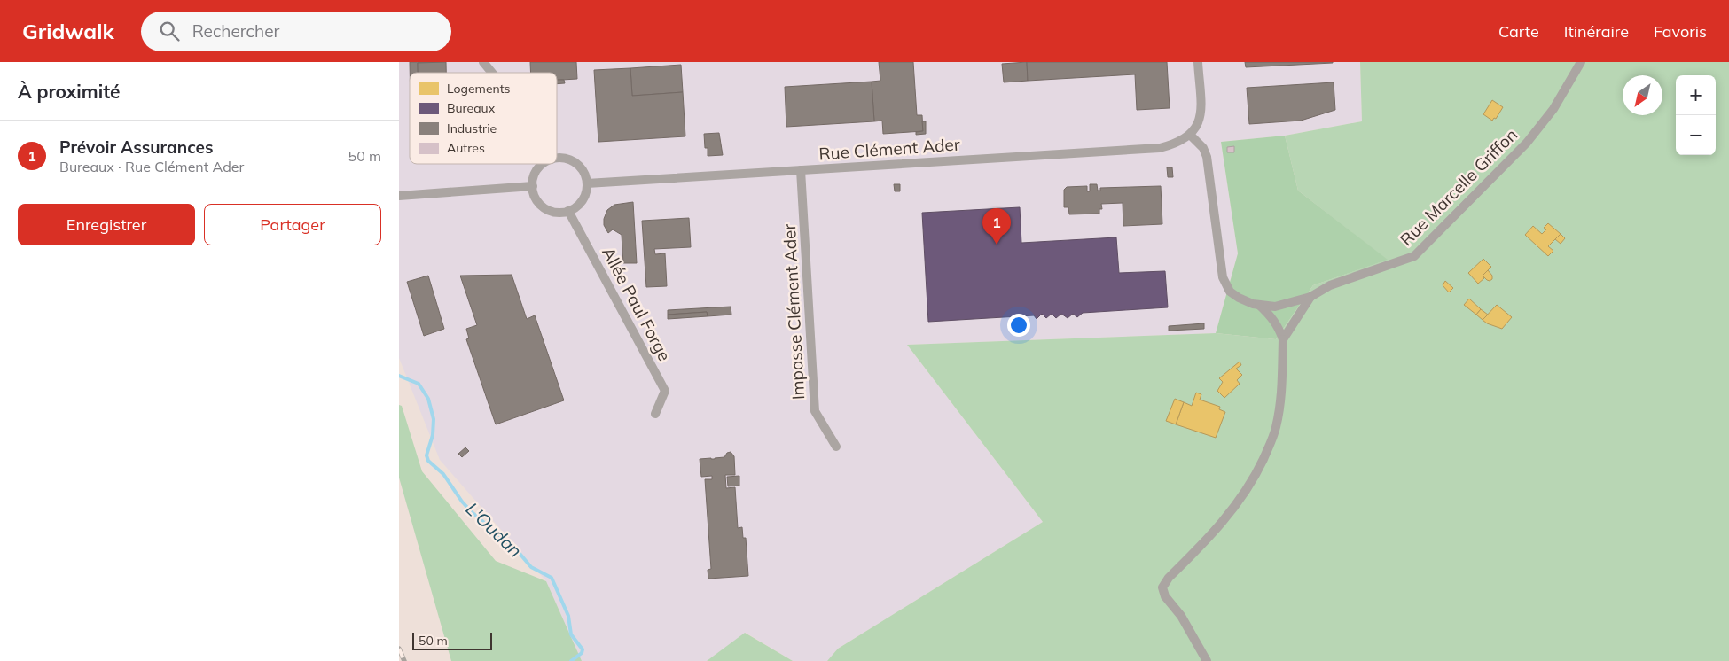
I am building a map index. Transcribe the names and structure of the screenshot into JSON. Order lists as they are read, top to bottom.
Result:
{
  "streets": {
    "street": [
      "Rue Clément Ader",
      "Rue Marcelle Griffon",
      "Allée Paul Forge",
      "Impasse Clément Ader"
    ]
  },
  "crossings": [
    ["Rue Clément Ader", "Rue Marcelle Griffon"],
    ["Rue Clément Ader", "Impasse Clément Ader"]
  ],
  "water": ["L'Oudan"],
  "legend": [
    "Logements",
    "Bureaux",
    "Industrie",
    "Autres"
  ],
  "scale_bar": "50 m",
  "north": "bottom left",
  "page": {
    "header": "Gridwalk",
    "search": "Rechercher",
    "nav": ["Carte", "Itinéraire", "Favoris"],
    "heading": "À proximité",
    "map_buttons": ["+", "−"],
    "list": [
      {
        "mark": "1",
        "name": "Prévoir Assurances",
        "note": "Bureaux · Rue Clément Ader",
        "value": "50 m"
      }
    ],
    "buttons": ["Enregistrer", "Partager"],
    "pins": "1",
    "scale": "50 m"
  }
}
